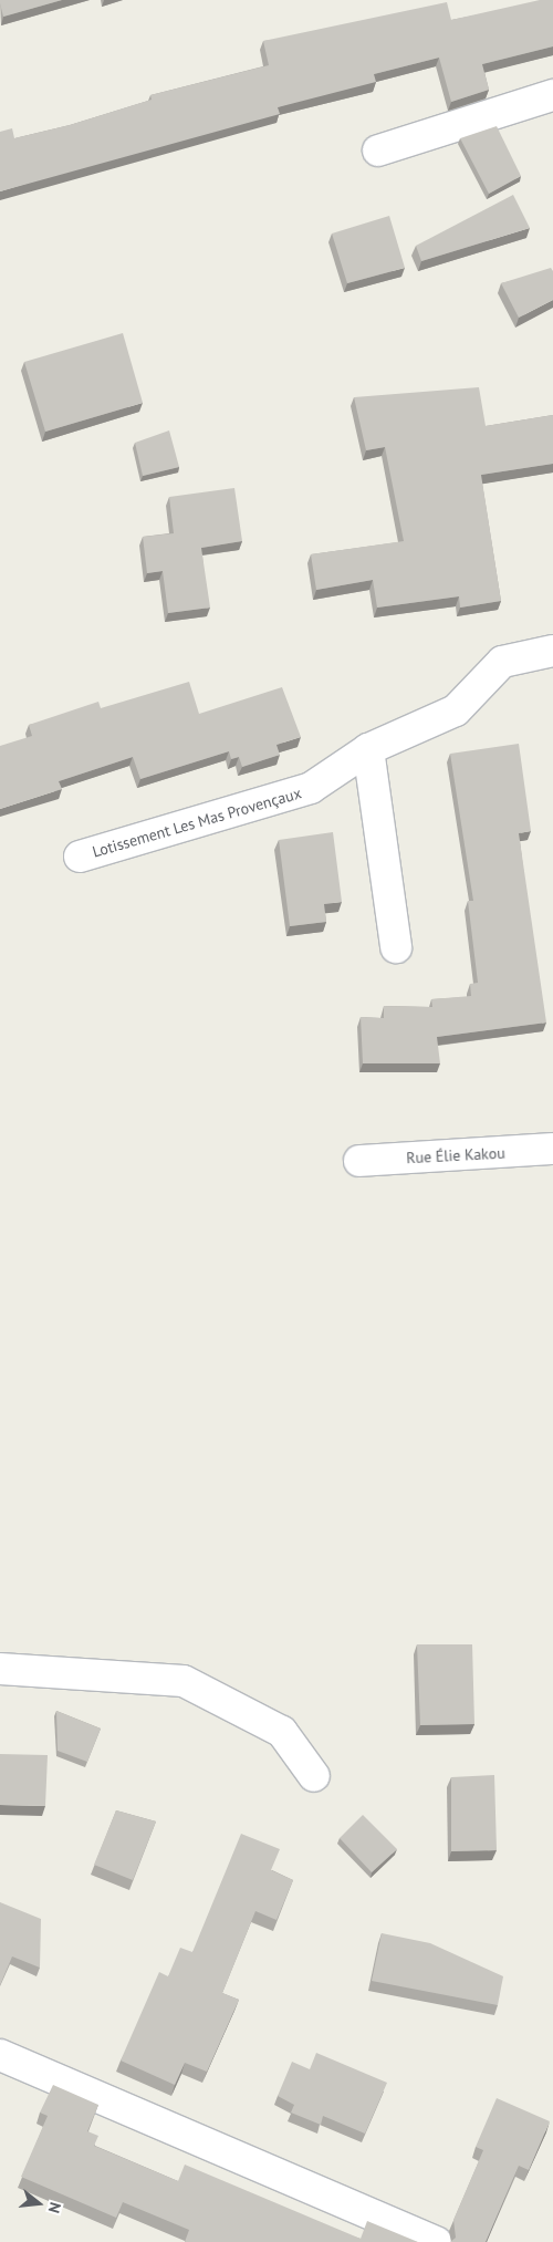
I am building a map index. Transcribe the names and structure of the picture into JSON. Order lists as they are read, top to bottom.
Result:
{
  "streets": {
    "street": ["Lotissement Les Mas Provençaux", "Rue Élie Kakou"]
  },
  "north": "right"
}
